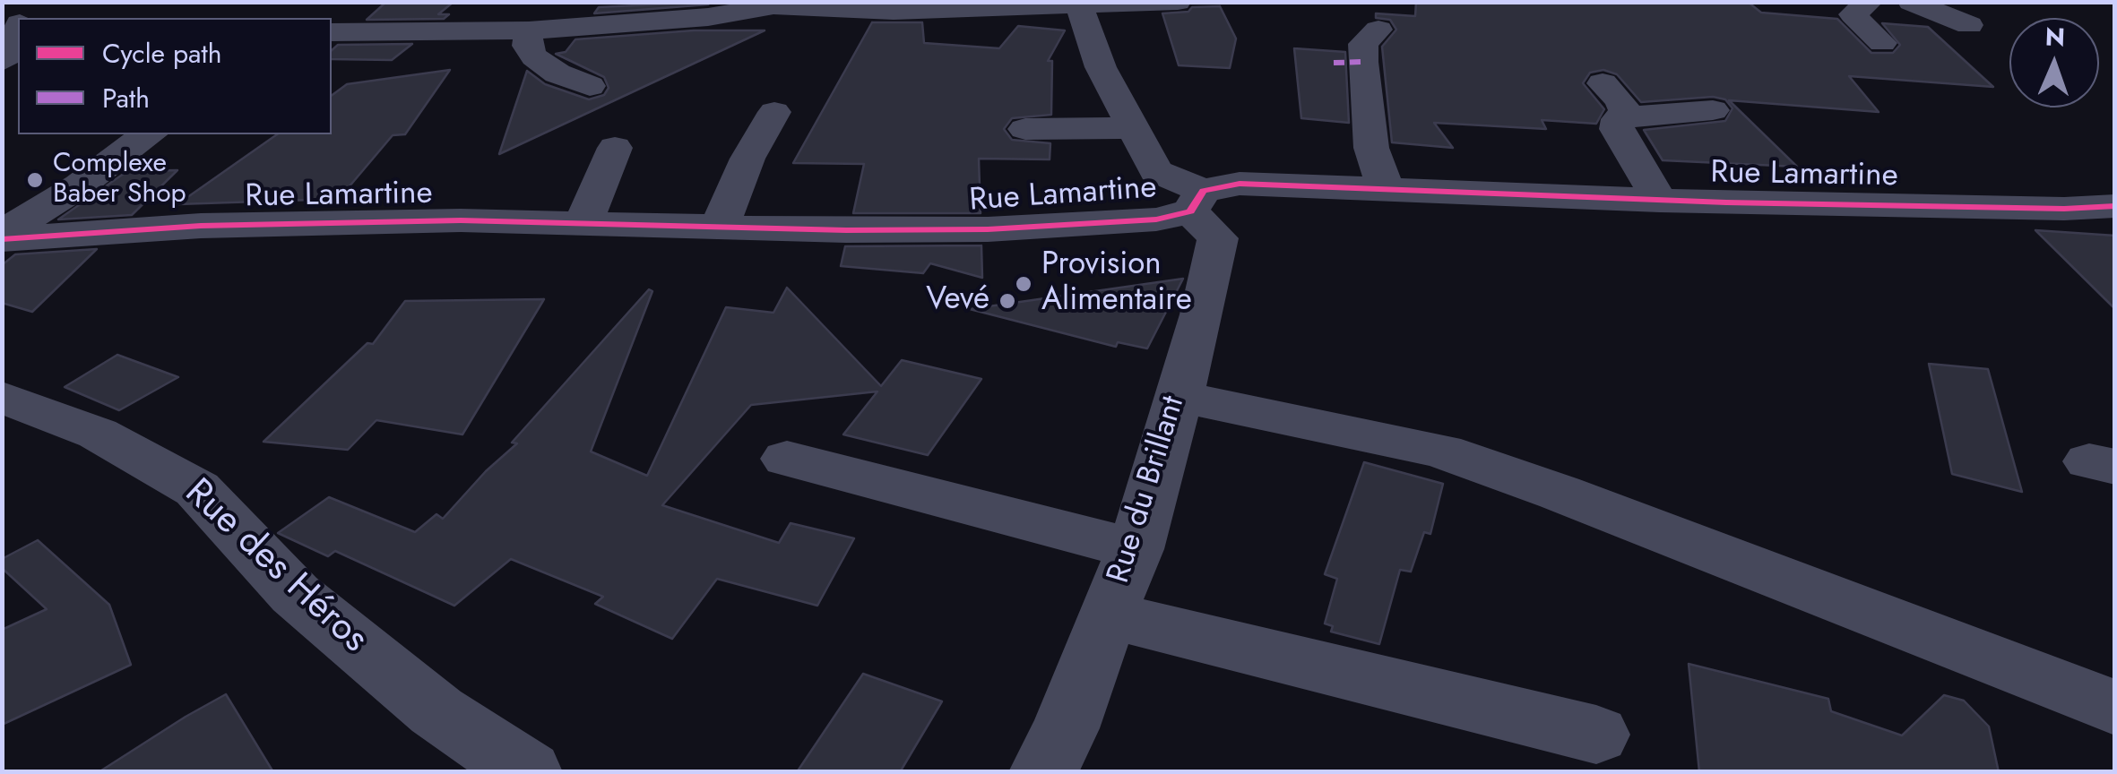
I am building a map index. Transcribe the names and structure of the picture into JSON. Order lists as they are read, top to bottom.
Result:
{
  "streets": {
    "street": ["Rue Lamartine", "Rue du Brillant", "Rue des Héros"]
  },
  "crossings": [
    ["Rue Lamartine", "Rue du Brillant"]
  ],
  "places": ["Complexe Baber Shop", "Provision Alimentaire", "Vevé"],
  "legend": ["Cycle path", "Path"],
  "north": "top"
}
